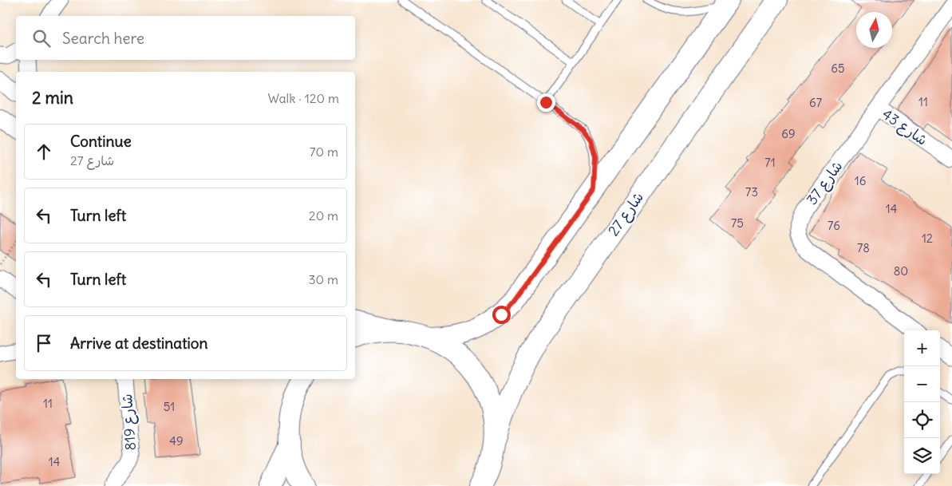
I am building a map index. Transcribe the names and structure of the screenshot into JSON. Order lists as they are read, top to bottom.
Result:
{
  "streets": {
    "main road": ["شارع 27"],
    "street": ["شارع 43", "شارع 37", "شارع 819"]
  },
  "crossings": [
    ["شارع 43", "شارع 37"]
  ],
  "house_numbers": [
    "65",
    "11",
    "67",
    "69",
    "71",
    "16",
    "73",
    "14",
    "75",
    "76",
    "12",
    "78",
    "80",
    "11",
    "51",
    "49",
    "14"
  ],
  "north": "top",
  "page": {
    "search": "Search here",
    "heading": ["2 min", "Walk · 120 m"],
    "list": [
      ["Continue", "شارع 27", "70 m"],
      ["Turn left", "20 m"],
      ["Turn left", "30 m"],
      "Arrive at destination"
    ],
    "map_buttons": ["+", "−"]
  }
}
